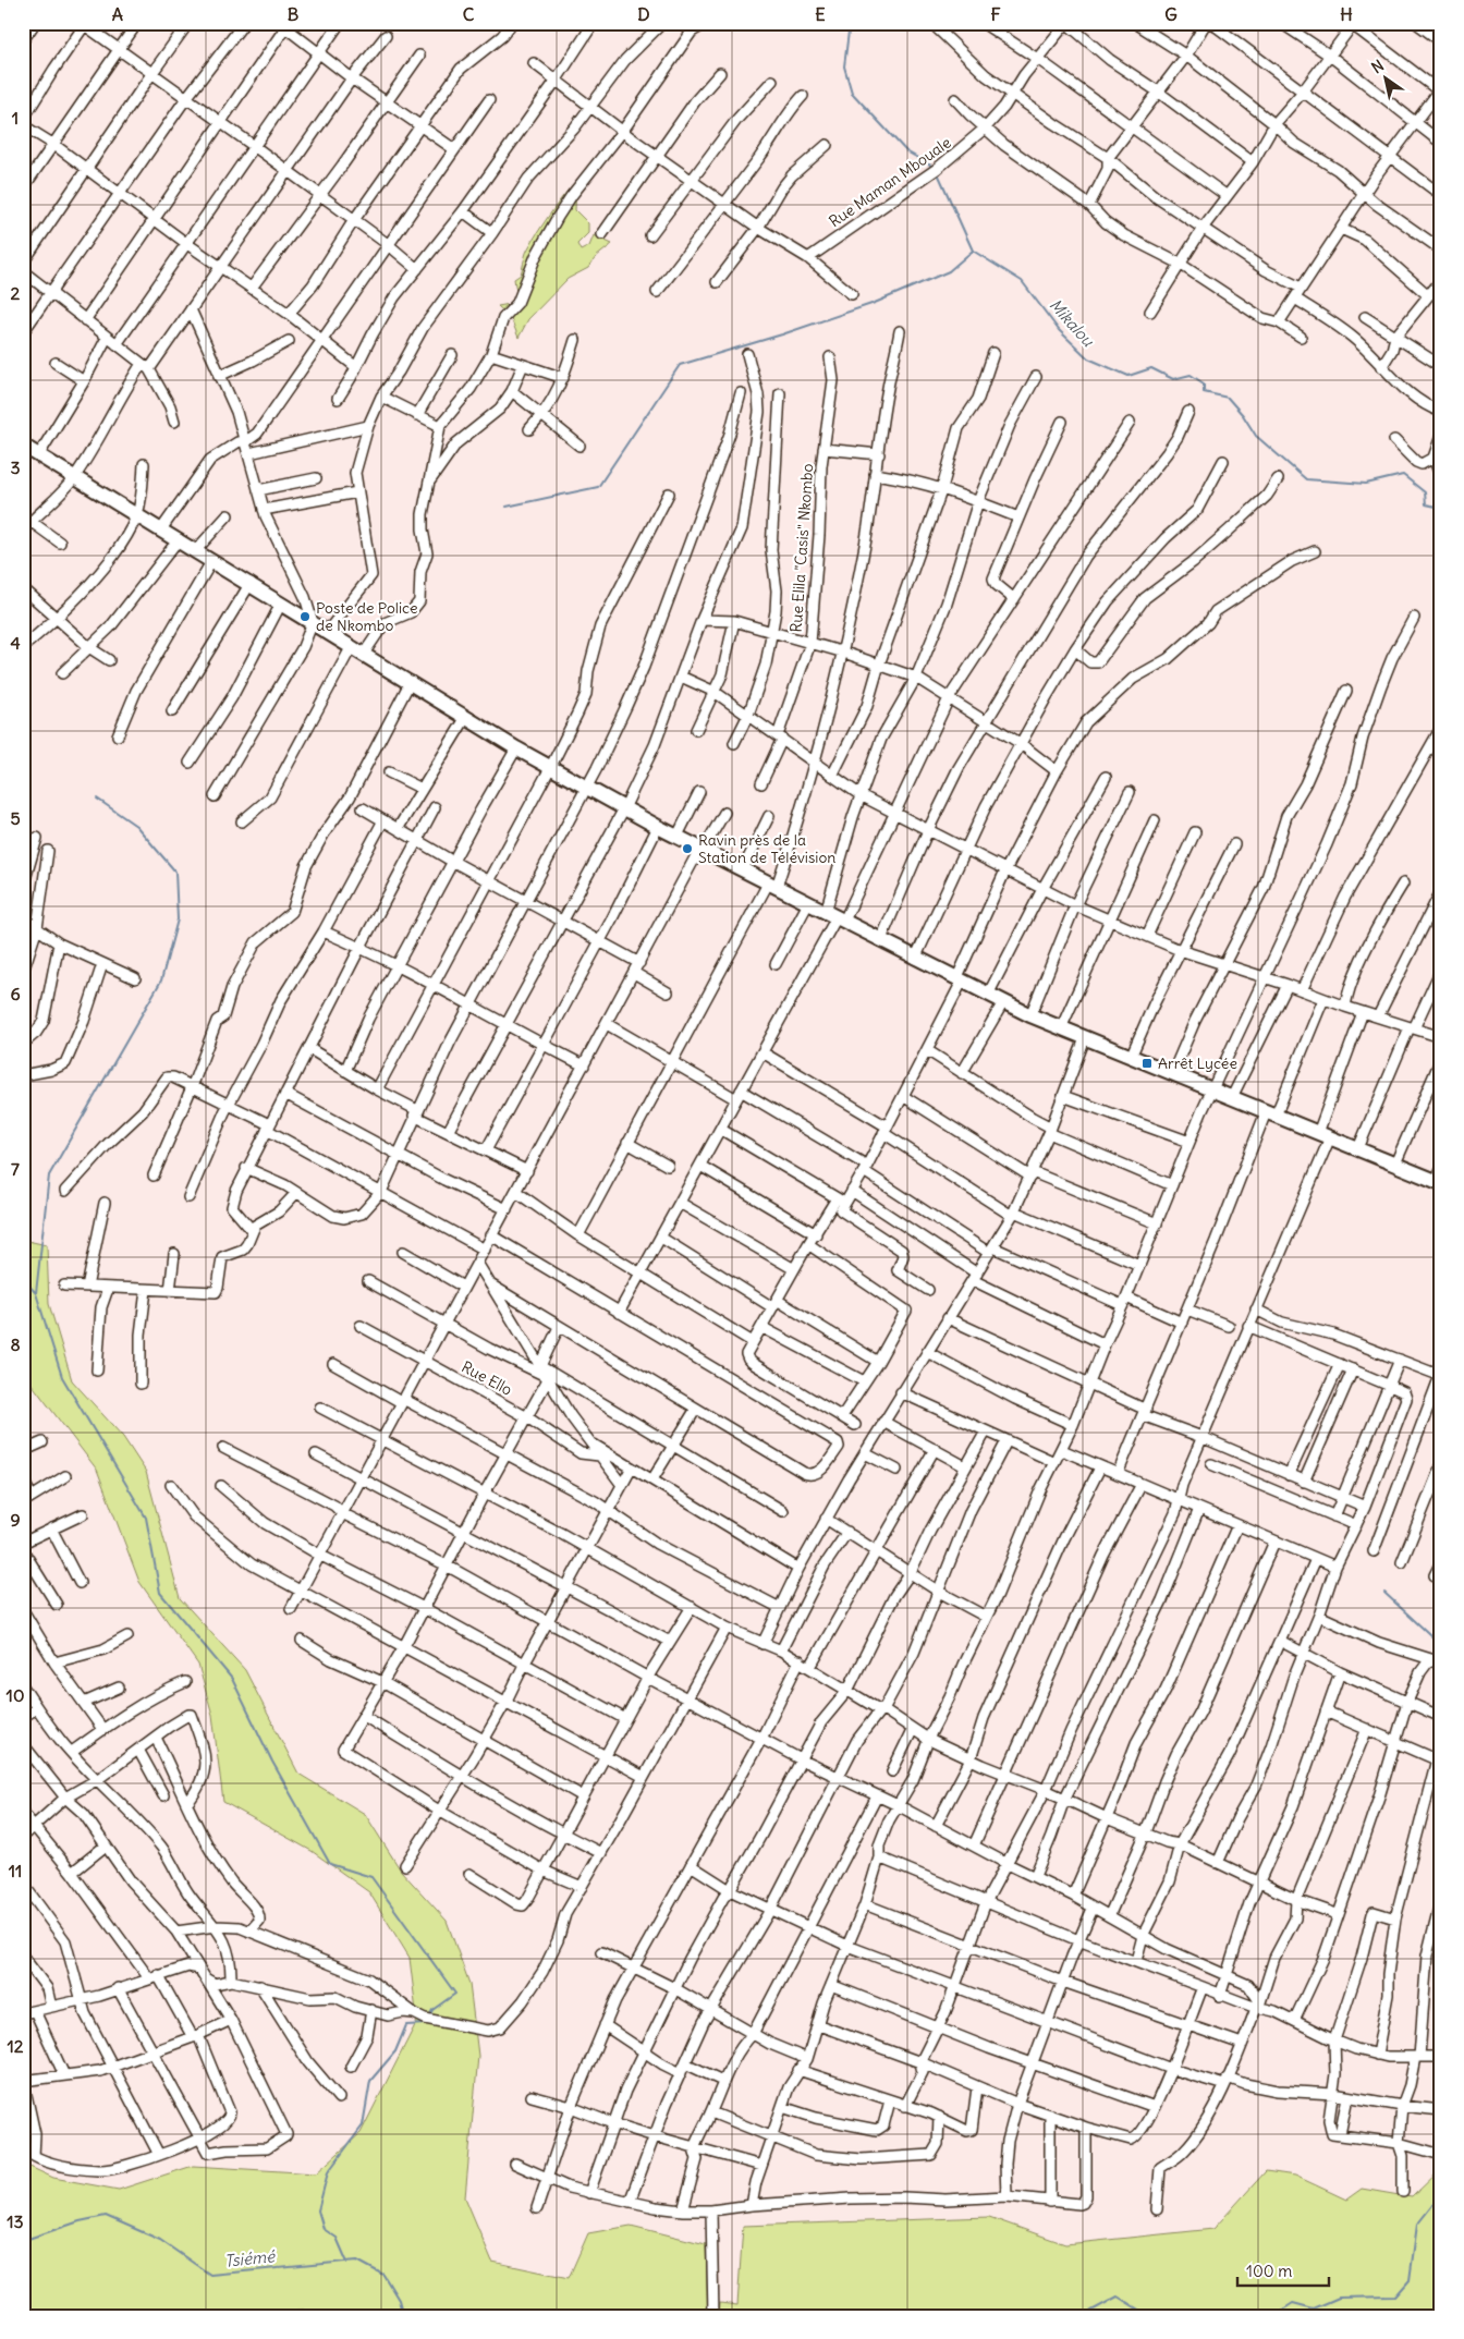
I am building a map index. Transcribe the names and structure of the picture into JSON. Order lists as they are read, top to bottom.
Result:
{
  "streets": {
    "street": ["Rue Maman Mbouale", "Rue Elila \"Casis\" Nkombo", "Rue Ello"]
  },
  "water": ["Mikalou", "Tsiémé"],
  "places": {
    "other": ["Poste de Police de Nkombo", "Ravin près de la Station de Télévision"],
    "transit": ["Arrêt Lycée"]
  },
  "scale_bar": "100 m",
  "north": "top left",
  "grid": {
    "columns": [
      "A",
      "B",
      "C",
      "D",
      "E",
      "F",
      "G",
      "H"
    ],
    "rows": [
      "1",
      "2",
      "3",
      "4",
      "5",
      "6",
      "7",
      "8",
      "9",
      "10",
      "11",
      "12",
      "13"
    ]
  }
}
